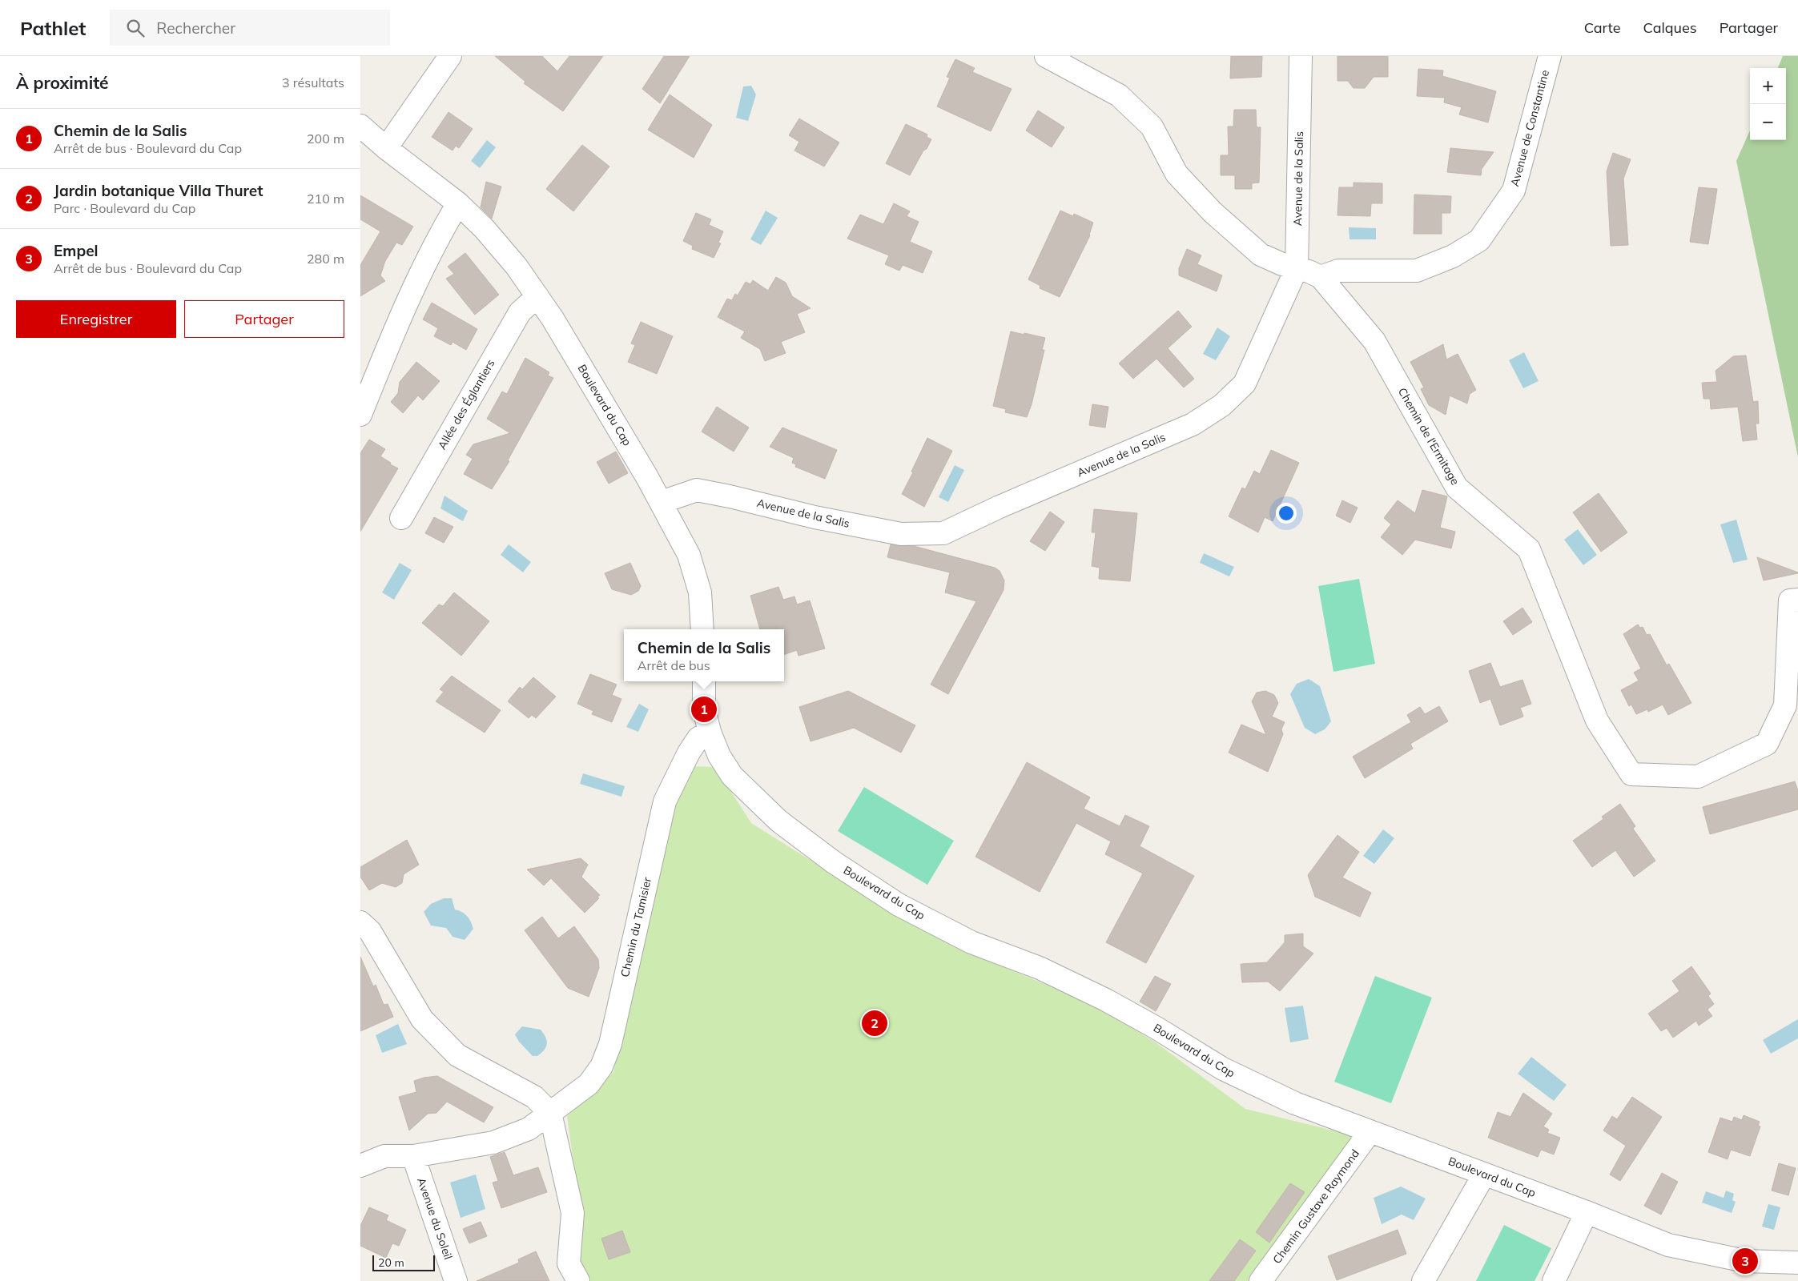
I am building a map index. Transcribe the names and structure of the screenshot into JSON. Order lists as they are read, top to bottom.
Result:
{
  "streets": {
    "street": [
      "Avenue de Constantine",
      "Avenue de la Salis",
      "Allée des Églantiers",
      "Boulevard du Cap",
      "Chemin de l'Ermitage",
      "Chemin du Tamisier",
      "Chemin Gustave Raymond",
      "Avenue du Soleil"
    ]
  },
  "crossings": [
    ["Avenue de Constantine", "Chemin de l'Ermitage"],
    ["Avenue de la Salis", "Boulevard du Cap"],
    ["Avenue de la Salis", "Chemin de l'Ermitage"],
    ["Allée des Églantiers", "Boulevard du Cap"],
    ["Boulevard du Cap", "Chemin du Tamisier"],
    ["Boulevard du Cap", "Chemin Gustave Raymond"],
    ["Chemin du Tamisier", "Avenue du Soleil"]
  ],
  "scale_bar": "20 m",
  "page": {
    "header": "Pathlet",
    "search": "Rechercher",
    "nav": ["Carte", "Calques", "Partager"],
    "heading": ["À proximité", "3 résultats"],
    "map_buttons": ["+", "−"],
    "list": [
      {
        "mark": "1",
        "name": "Chemin de la Salis",
        "note": "Arrêt de bus · Boulevard du Cap",
        "value": "200 m"
      },
      {
        "mark": "2",
        "name": "Jardin botanique Villa Thuret",
        "note": "Parc · Boulevard du Cap",
        "value": "210 m"
      },
      {
        "mark": "3",
        "name": "Empel",
        "note": "Arrêt de bus · Boulevard du Cap",
        "value": "280 m"
      }
    ],
    "buttons": ["Enregistrer", "Partager"],
    "popup": ["Chemin de la Salis", "Arrêt de bus"],
    "pins": ["1", "2", "3"],
    "scale": "20 m"
  }
}
